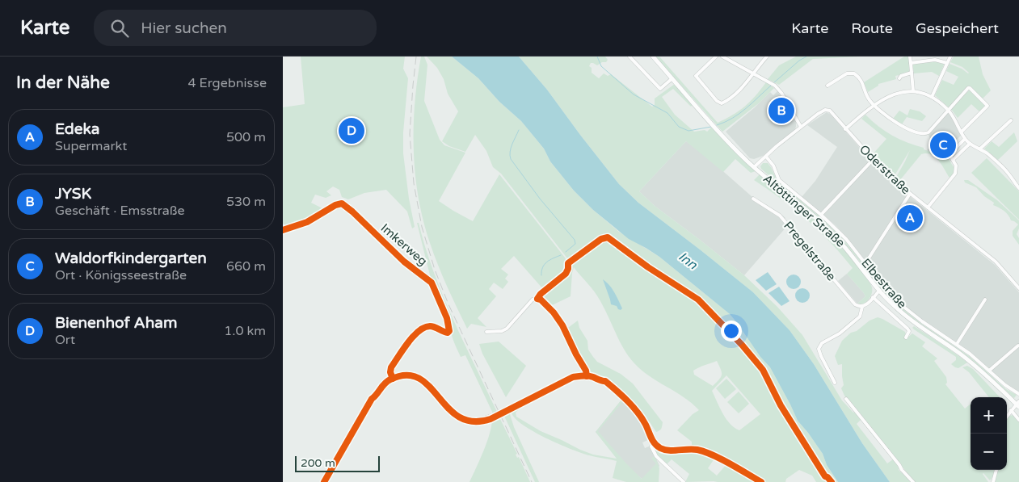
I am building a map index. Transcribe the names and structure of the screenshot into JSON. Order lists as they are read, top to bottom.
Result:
{
  "streets": {
    "main road": ["Altöttinger Straße"],
    "street": [
      "Oderstraße",
      "Imkerweg",
      "Pregelstraße",
      "Elbestraße"
    ]
  },
  "water": ["Inn"],
  "scale_bar": "200 m",
  "page": {
    "header": "Karte",
    "search": "Hier suchen",
    "nav": ["Karte", "Route", "Gespeichert"],
    "heading": ["In der Nähe", "4 Ergebnisse"],
    "pins": [
      "B",
      "D",
      "C",
      "A"
    ],
    "list": [
      {
        "mark": "A",
        "name": "Edeka",
        "note": "Supermarkt",
        "value": "500 m"
      },
      {
        "mark": "B",
        "name": "JYSK",
        "note": "Geschäft · Emsstraße",
        "value": "530 m"
      },
      {
        "mark": "C",
        "name": "Waldorfkindergarten",
        "note": "Ort · Königsseestraße",
        "value": "660 m"
      },
      {
        "mark": "D",
        "name": "Bienenhof Aham",
        "note": "Ort",
        "value": "1.0 km"
      }
    ],
    "map_buttons": ["+", "−"],
    "scale": "200 m"
  }
}
